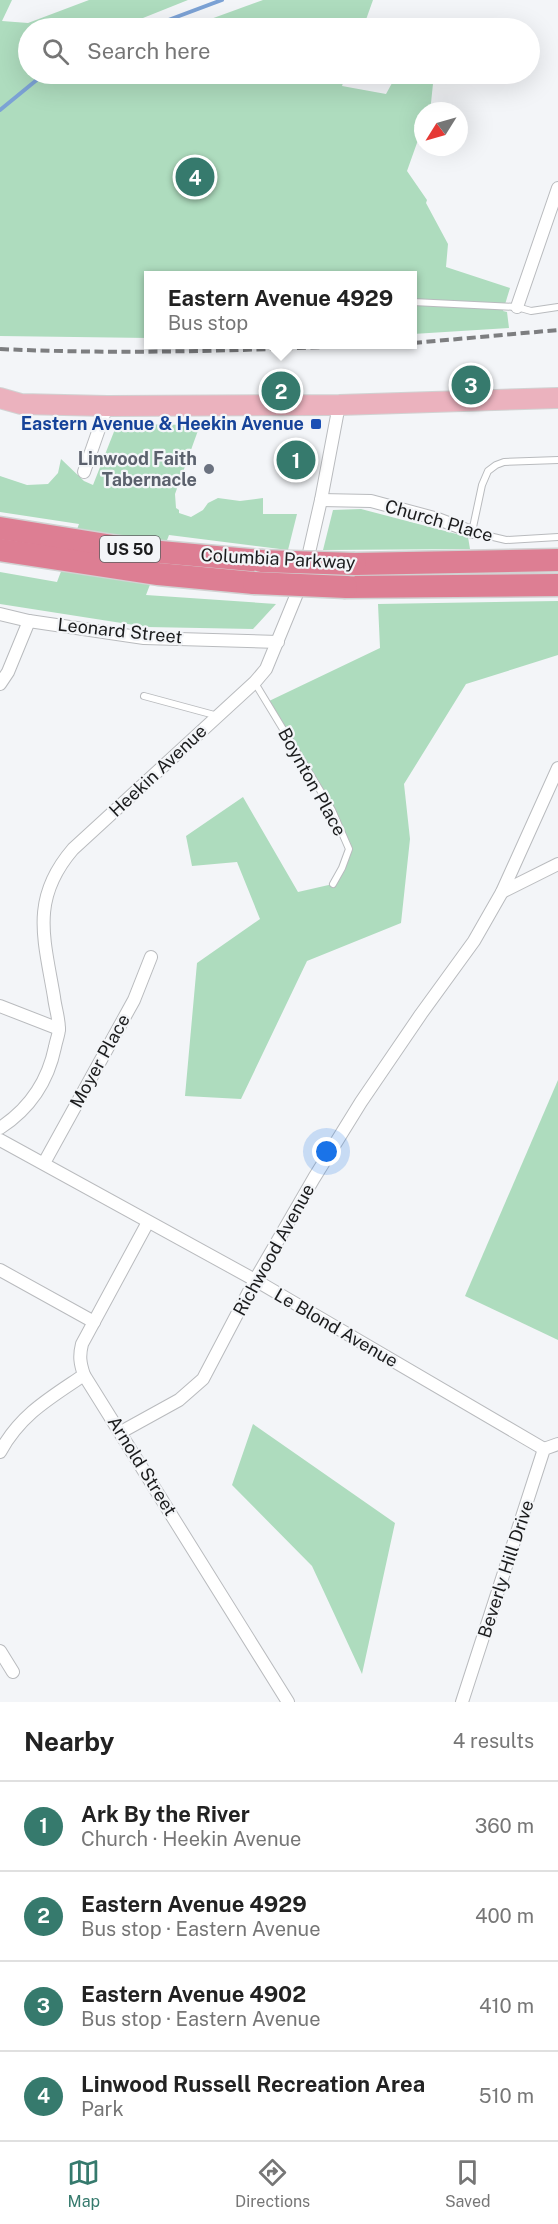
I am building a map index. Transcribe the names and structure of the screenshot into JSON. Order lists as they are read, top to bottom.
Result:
{
  "streets": {
    "highway": ["US 50", "Columbia Parkway"],
    "street": [
      "Church Place",
      "Leonard Street",
      "Heekin Avenue",
      "Moyer Place",
      "Richwood Avenue",
      "Le Blond Avenue",
      "Arnold Street",
      "Beverly Hill Drive"
    ],
    "lane": ["Boynton Place"]
  },
  "crossings": [
    ["Church Place", "Heekin Avenue"],
    ["Leonard Street", "Heekin Avenue"],
    ["Heekin Avenue", "Boynton Place"],
    ["Moyer Place", "Le Blond Avenue"],
    ["Richwood Avenue", "Le Blond Avenue"],
    ["Richwood Avenue", "Arnold Street"],
    ["Le Blond Avenue", "Arnold Street"],
    ["Le Blond Avenue", "Beverly Hill Drive"]
  ],
  "places": {
    "transit": ["Eastern Avenue & Heekin Avenue"],
    "other": ["Linwood Faith Tabernacle"]
  },
  "north": "bottom left",
  "page": {
    "search": "Search here",
    "pins": [
      "4",
      "3",
      "2",
      "1"
    ],
    "popup": ["Eastern Avenue 4929", "Bus stop"],
    "heading": ["Nearby", "4 results"],
    "list": [
      {
        "mark": "1",
        "name": "Ark By the River",
        "note": "Church · Heekin Avenue",
        "value": "360 m"
      },
      {
        "mark": "2",
        "name": "Eastern Avenue 4929",
        "note": "Bus stop · Eastern Avenue",
        "value": "400 m"
      },
      {
        "mark": "3",
        "name": "Eastern Avenue 4902",
        "note": "Bus stop · Eastern Avenue",
        "value": "410 m"
      },
      {
        "mark": "4",
        "name": "Linwood Russell Recreation Area",
        "note": "Park",
        "value": "510 m"
      }
    ],
    "nav": ["Map", "Directions", "Saved"]
  }
}
